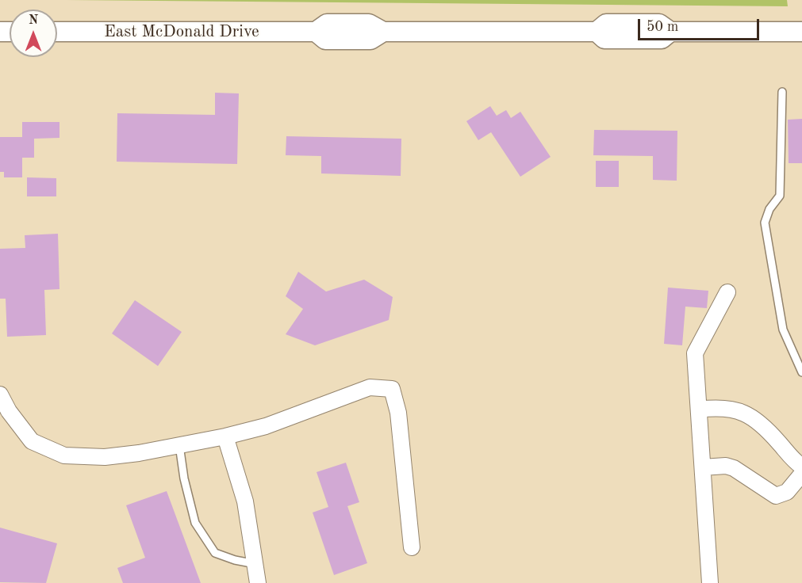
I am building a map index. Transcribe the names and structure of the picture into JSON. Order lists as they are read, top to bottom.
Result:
{
  "streets": {
    "street": ["East McDonald Drive"]
  },
  "scale_bar": "50 m",
  "north": "top"
}
